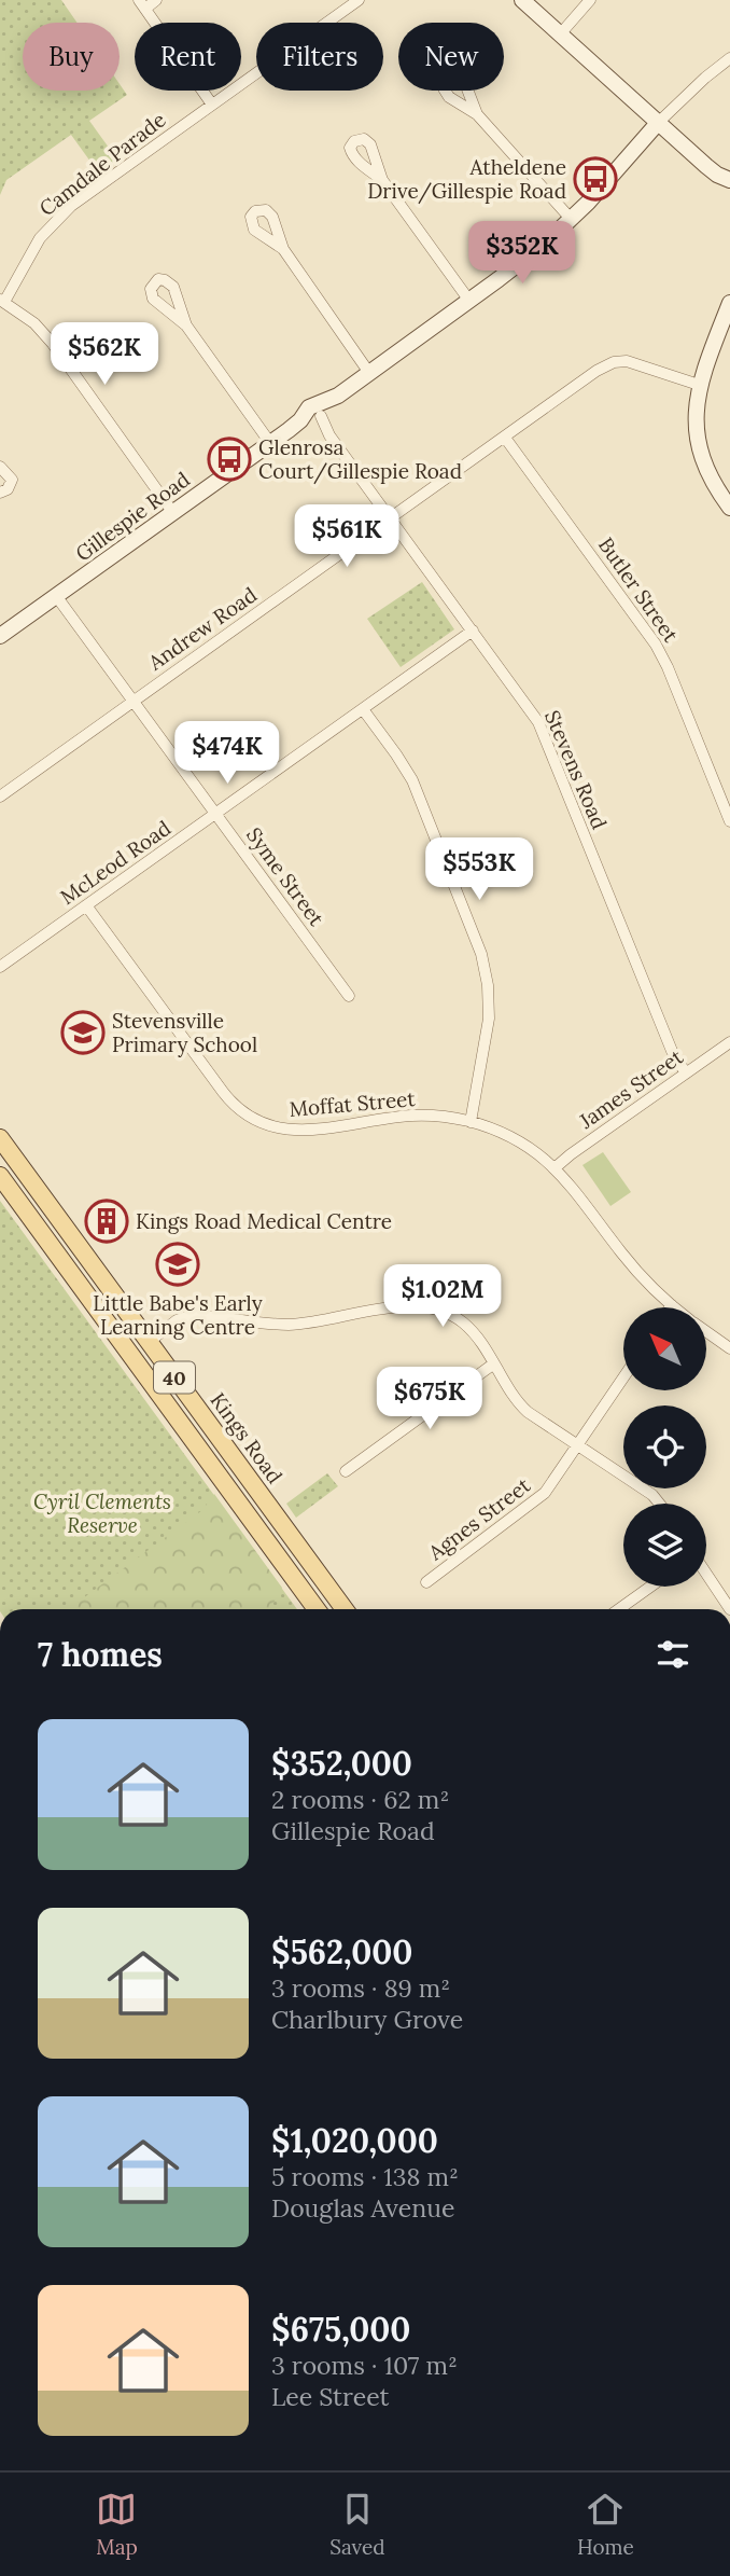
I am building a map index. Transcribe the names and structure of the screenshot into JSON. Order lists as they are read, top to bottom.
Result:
{
  "streets": {
    "main road": ["40", "Kings Road"],
    "street": [
      "Camdale Parade",
      "Gillespie Road",
      "Butler Street",
      "Andrew Road",
      "Stevens Road",
      "McLeod Road",
      "Syme Street",
      "James Street",
      "Moffat Street",
      "Agnes Street"
    ]
  },
  "crossings": [
    ["Gillespie Road", "Stevens Road"],
    ["Gillespie Road", "Syme Street"],
    ["Butler Street", "Andrew Road"],
    ["Andrew Road", "Stevens Road"],
    ["Andrew Road", "Syme Street"],
    ["Stevens Road", "McLeod Road"],
    ["Stevens Road", "James Street"],
    ["McLeod Road", "Syme Street"],
    ["McLeod Road", "Moffat Street"],
    ["James Street", "Moffat Street"]
  ],
  "parks": ["Cyril Clements Reserve"],
  "places": {
    "bus stop": ["Atheldene Drive/Gillespie Road", "Glenrosa Court/Gillespie Road"],
    "school or university": ["Stevensville Primary School", "Little Babe's Early Learning Centre"],
    "building": ["Kings Road Medical Centre"]
  },
  "north": "top left",
  "page": {
    "chip": [
      "Buy",
      "Rent",
      "Filters",
      "New"
    ],
    "price": [
      "$352K",
      "$562K",
      "$561K",
      "$474K",
      "$553K",
      "$1.02M",
      "$675K"
    ],
    "heading": "7 homes",
    "list": [
      {
        "name": "$352,000",
        "note": "2 rooms · 62 m² · Gillespie Road"
      },
      {
        "name": "$562,000",
        "note": "3 rooms · 89 m² · Charlbury Grove"
      },
      {
        "name": "$1,020,000",
        "note": "5 rooms · 138 m² · Douglas Avenue"
      },
      {
        "name": "$675,000",
        "note": "3 rooms · 107 m² · Lee Street"
      }
    ],
    "tabs": ["Map", "Saved", "Home"]
  }
}
